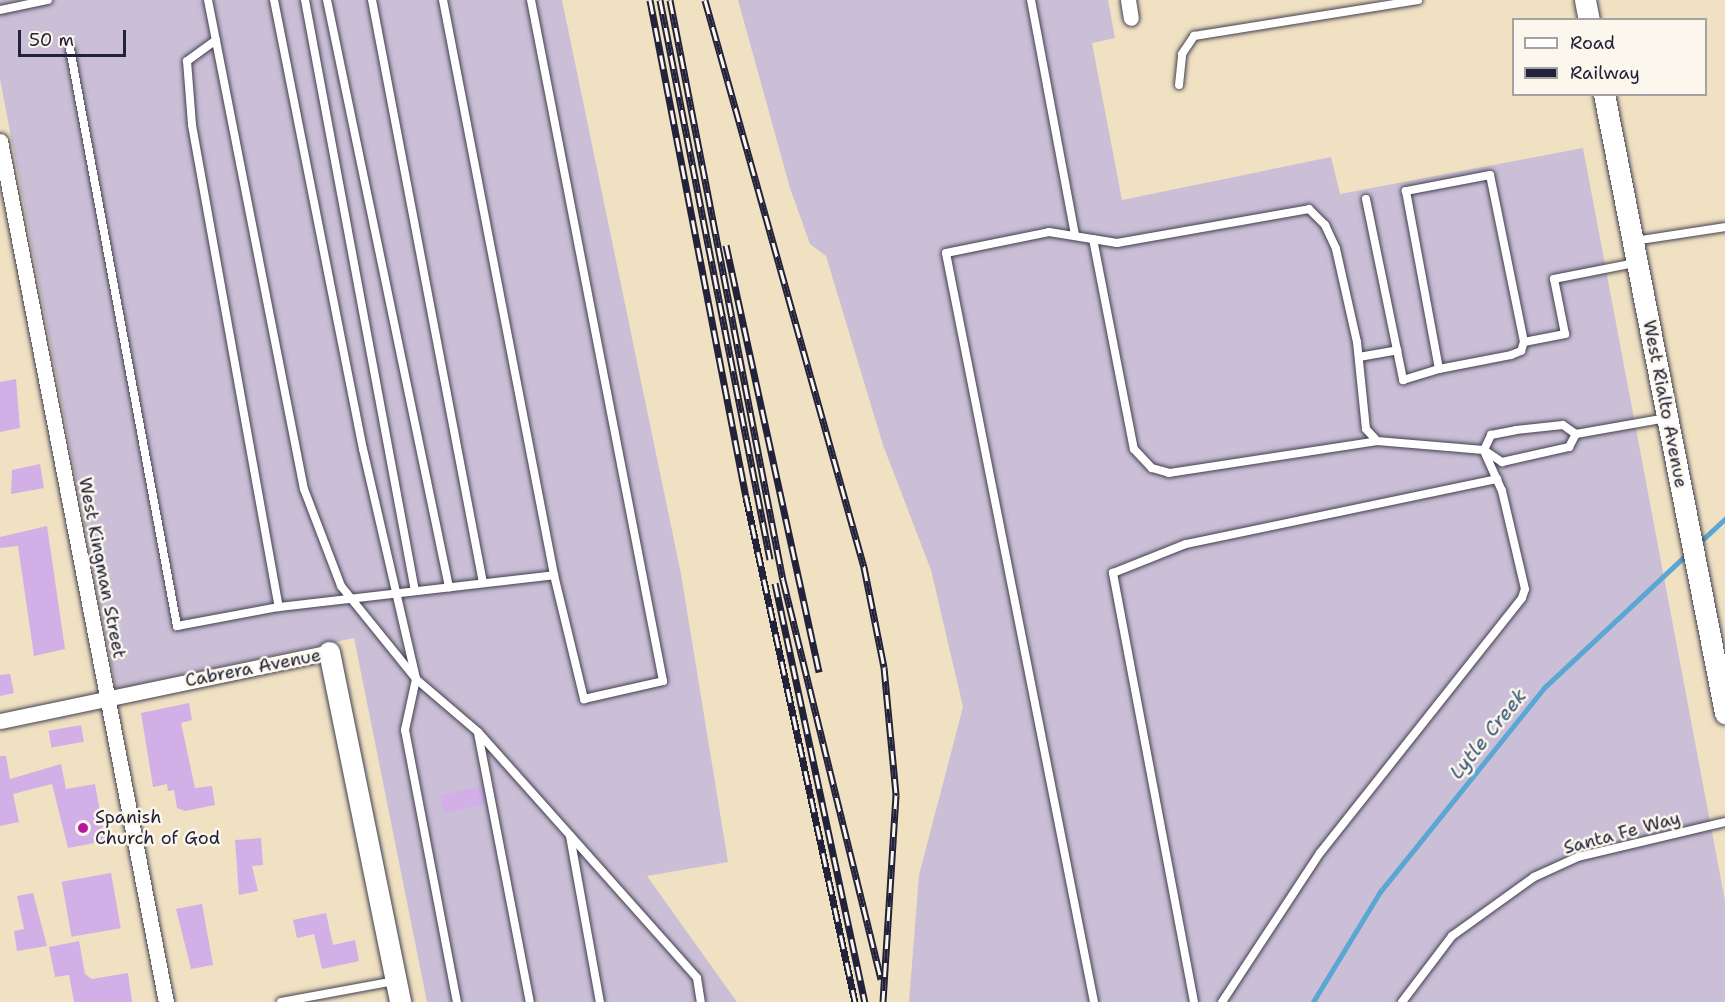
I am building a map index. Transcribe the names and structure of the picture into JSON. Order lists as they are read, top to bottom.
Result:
{
  "streets": {
    "main road": ["West Rialto Avenue", "Cabrera Avenue"],
    "street": ["West Kingman Street"],
    "lane": ["Santa Fe Way"]
  },
  "crossings": [
    ["West Kingman Street", "Cabrera Avenue"]
  ],
  "water": ["Lytle Creek"],
  "places": ["Spanish Church of God"],
  "legend": ["Road", "Railway"],
  "scale_bar": "50 m"
}
